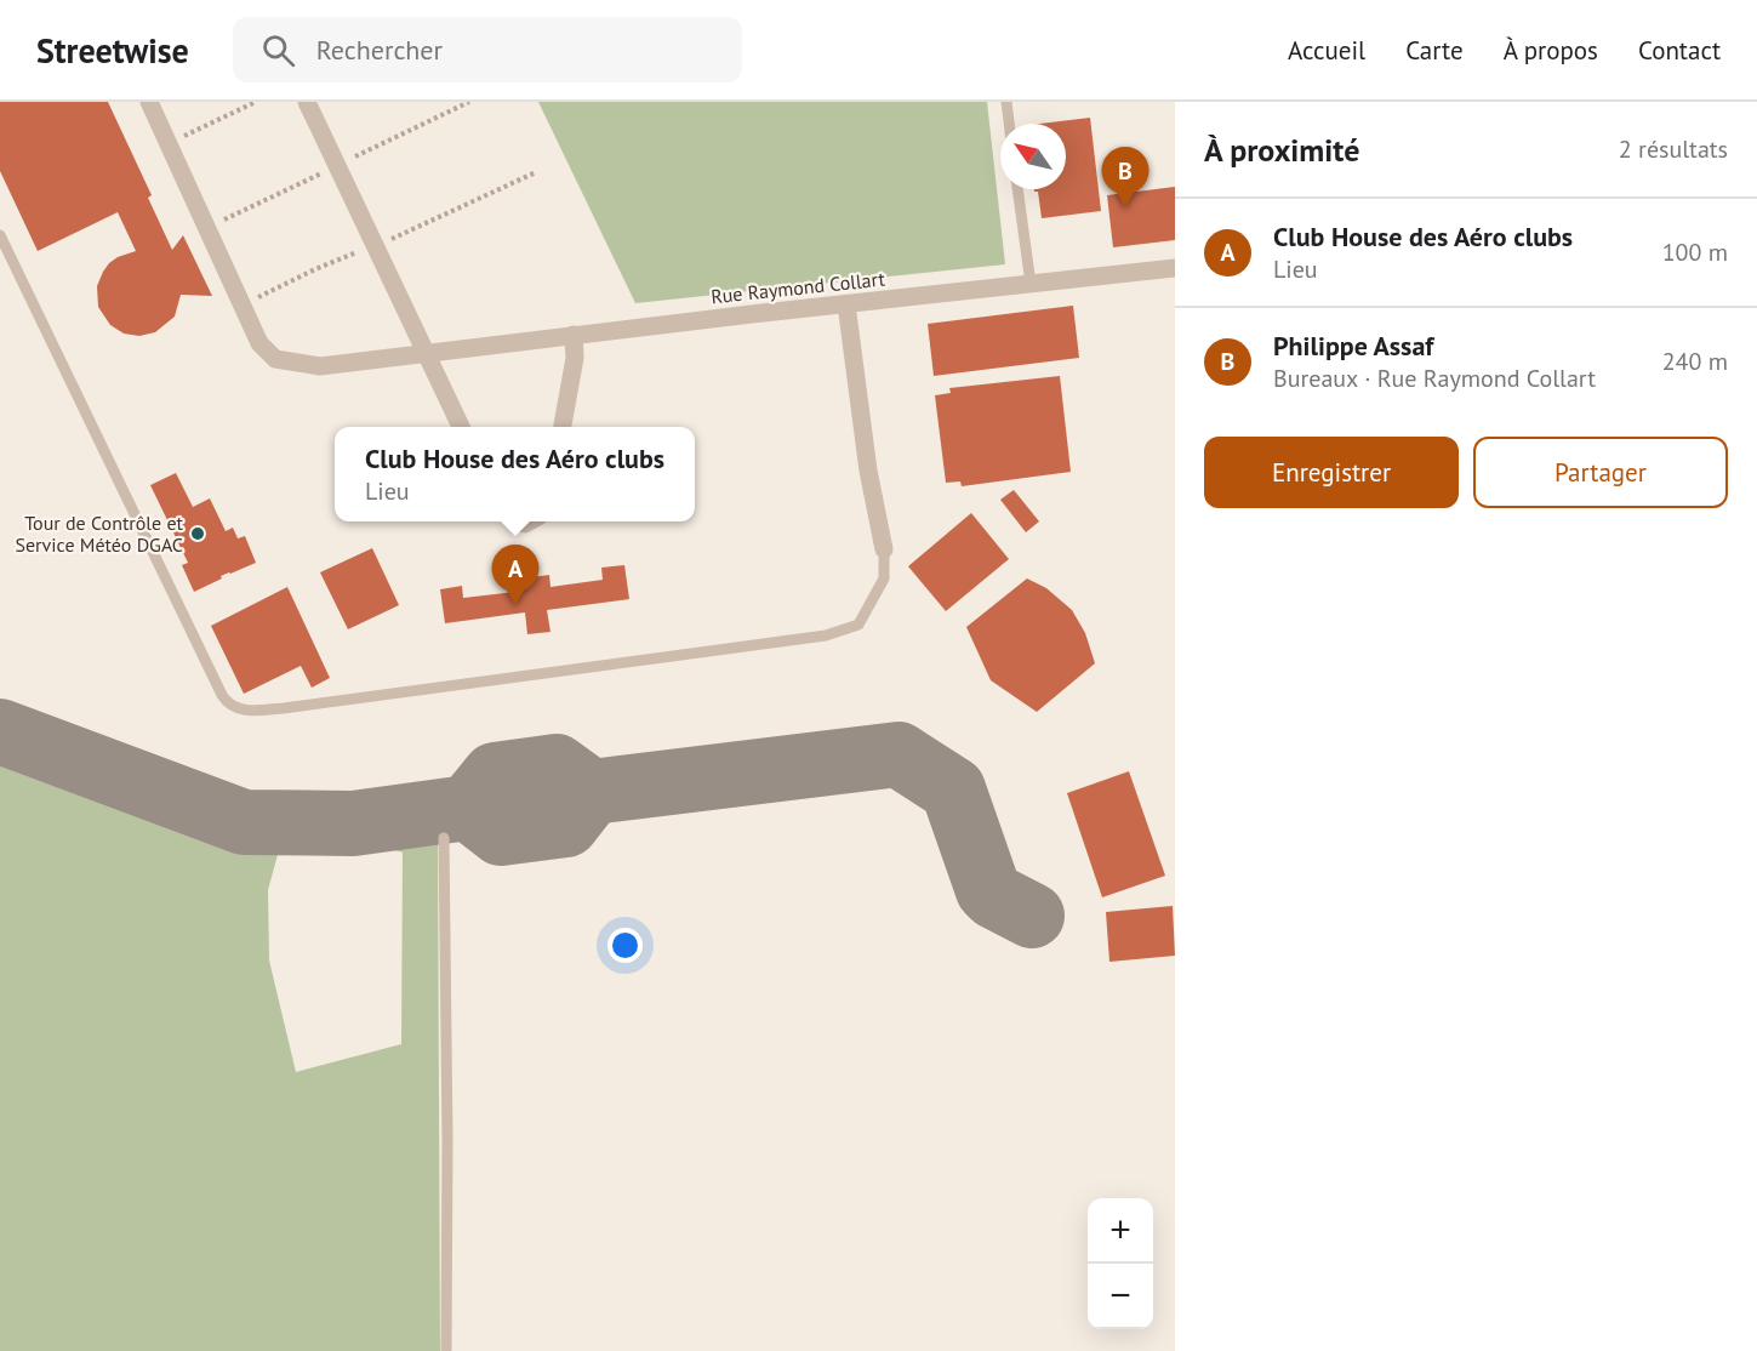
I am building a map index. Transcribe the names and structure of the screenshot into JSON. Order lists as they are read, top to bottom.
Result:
{
  "streets": {
    "street": ["Rue Raymond Collart"]
  },
  "places": ["Tour de Contrôle et Service Météo DGAC"],
  "north": "top left",
  "page": {
    "header": "Streetwise",
    "search": "Rechercher",
    "nav": [
      "Accueil",
      "Carte",
      "À propos",
      "Contact"
    ],
    "heading": ["À proximité", "2 résultats"],
    "pins": ["B", "A"],
    "list": [
      {
        "mark": "A",
        "name": "Club House des Aéro clubs",
        "note": "Lieu",
        "value": "100 m"
      },
      {
        "mark": "B",
        "name": "Philippe Assaf",
        "note": "Bureaux · Rue Raymond Collart",
        "value": "240 m"
      }
    ],
    "buttons": ["Enregistrer", "Partager"],
    "popup": ["Club House des Aéro clubs", "Lieu"],
    "map_buttons": ["+", "−"]
  }
}
